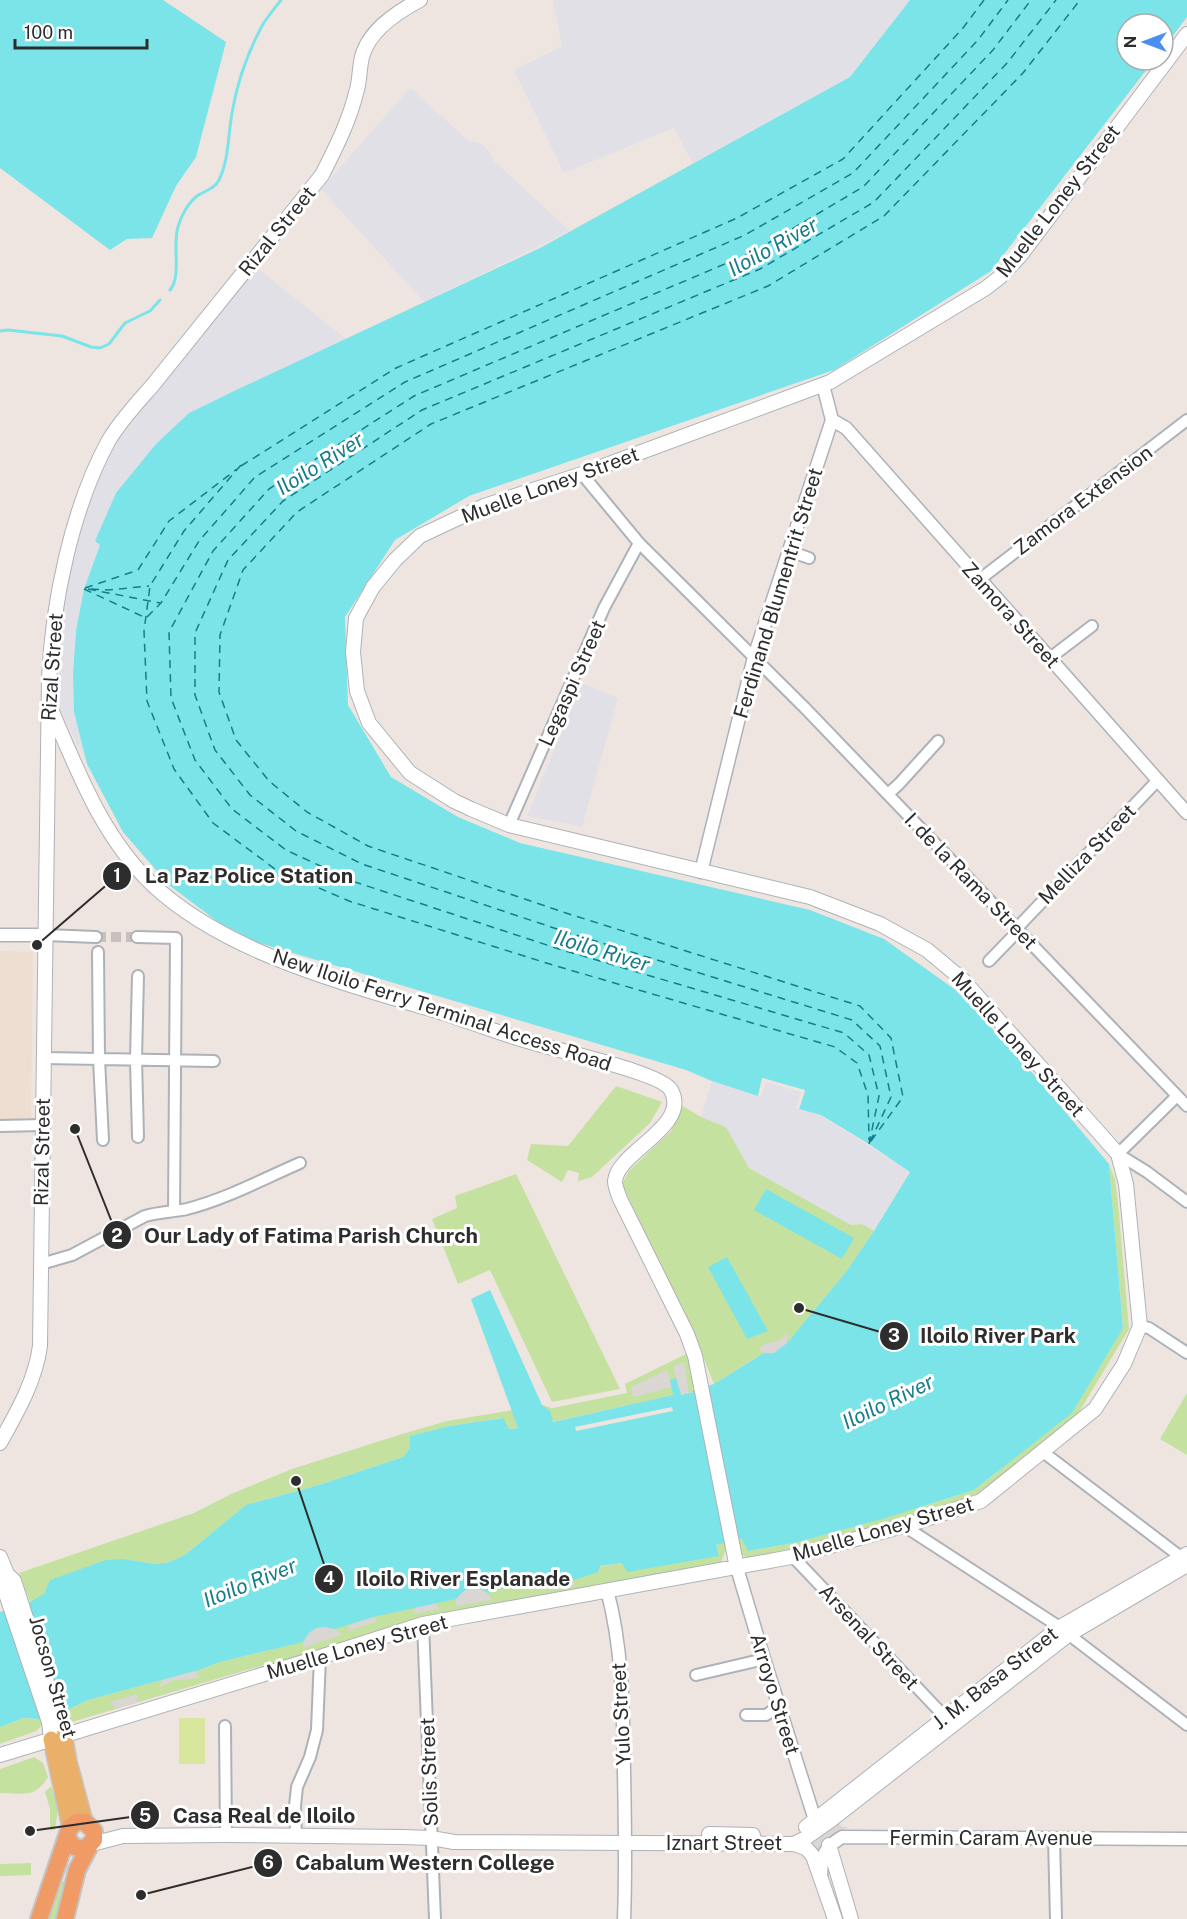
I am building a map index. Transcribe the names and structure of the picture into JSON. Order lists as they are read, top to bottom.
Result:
{
  "streets": {
    "main road": [
      "Muelle Loney Street",
      "Rizal Street",
      "New Iloilo Ferry Terminal Access Road",
      "Jocson Street",
      "J. M. Basa Street",
      "Iznart Street"
    ],
    "street": [
      "Zamora Extension",
      "Ferdinand Blumentrit Street",
      "Zamora Street",
      "Legaspi Street",
      "Melliza Street",
      "I. de la Rama Street",
      "Arsenal Street",
      "Arroyo Street",
      "Yulo Street",
      "Solis Street",
      "Fermin Caram Avenue"
    ]
  },
  "crossings": [
    ["Muelle Loney Street", "Ferdinand Blumentrit Street"],
    ["Muelle Loney Street", "Legaspi Street"],
    ["Muelle Loney Street", "New Iloilo Ferry Terminal Access Road"],
    ["Muelle Loney Street", "Arsenal Street"],
    ["Muelle Loney Street", "Jocson Street"],
    ["Muelle Loney Street", "Arroyo Street"],
    ["Muelle Loney Street", "Yulo Street"],
    ["Muelle Loney Street", "Solis Street"],
    ["Rizal Street", "New Iloilo Ferry Terminal Access Road"],
    ["Zamora Extension", "Zamora Street"],
    ["Ferdinand Blumentrit Street", "Zamora Street"],
    ["Ferdinand Blumentrit Street", "I. de la Rama Street"],
    ["Zamora Street", "Melliza Street"],
    ["Melliza Street", "I. de la Rama Street"],
    ["New Iloilo Ferry Terminal Access Road", "Arroyo Street"],
    ["Arsenal Street", "J. M. Basa Street"],
    ["J. M. Basa Street", "Arroyo Street"],
    ["J. M. Basa Street", "Iznart Street"],
    ["Arroyo Street", "Iznart Street"],
    ["Yulo Street", "Iznart Street"]
  ],
  "water": ["Iloilo River"],
  "places": [
    "La Paz Police Station",
    "Our Lady of Fatima Parish Church",
    "Iloilo River Park",
    "Iloilo River Esplanade",
    "Casa Real de Iloilo",
    "Cabalum Western College"
  ],
  "scale_bar": "100 m",
  "north": "left"
}
